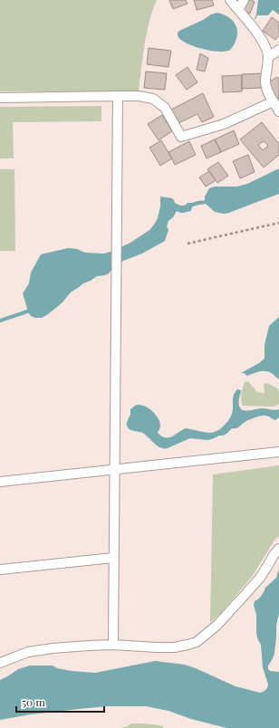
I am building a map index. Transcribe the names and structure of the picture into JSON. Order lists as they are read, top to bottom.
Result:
{
  "scale_bar": "50 m"
}
